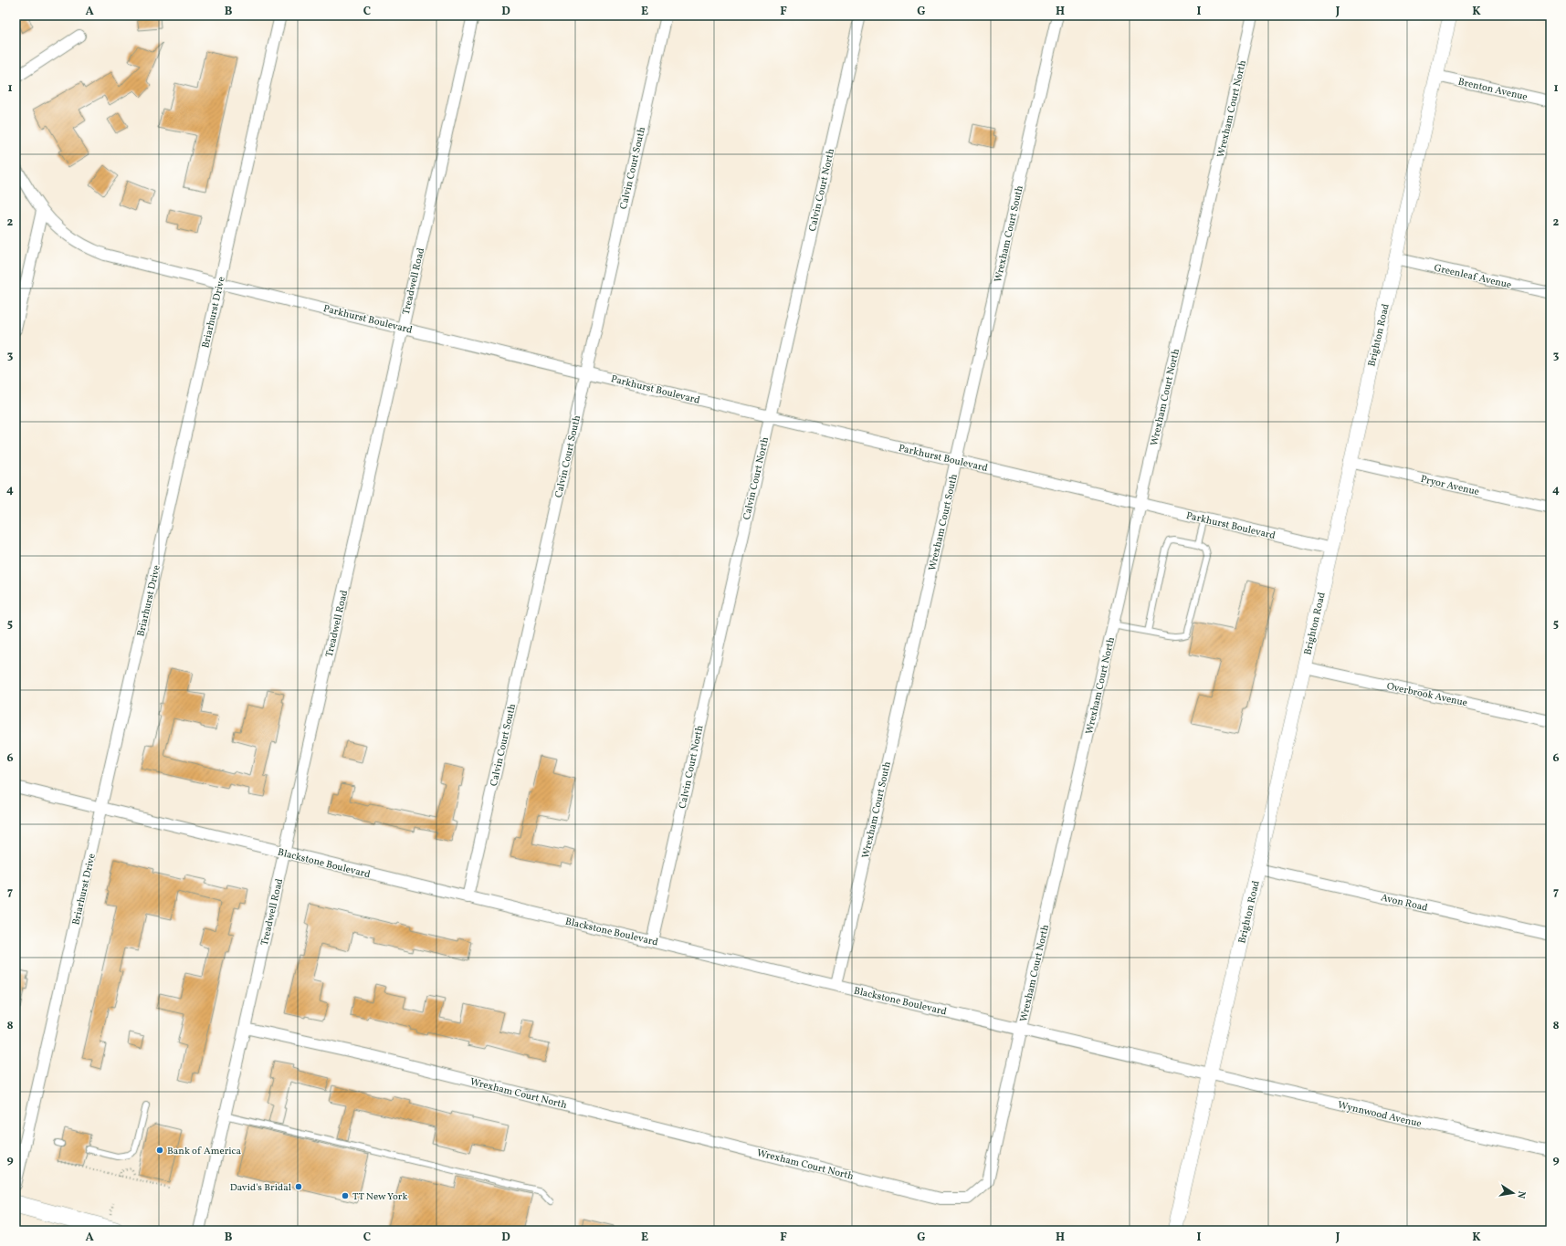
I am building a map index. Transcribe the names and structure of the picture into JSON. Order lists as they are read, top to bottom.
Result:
{
  "streets": {
    "street": [
      "Brenton Avenue",
      "Wrexham Court North",
      "Calvin Court South",
      "Calvin Court North",
      "Wrexham Court South",
      "Greenleaf Avenue",
      "Treadwell Road",
      "Briarhurst Drive",
      "Parkhurst Boulevard",
      "Brighton Road",
      "Pryor Avenue",
      "Overbrook Avenue",
      "Blackstone Boulevard",
      "Avon Road",
      "Wynnwood Avenue"
    ]
  },
  "crossings": [
    ["Brenton Avenue", "Brighton Road"],
    ["Wrexham Court North", "Treadwell Road"],
    ["Wrexham Court North", "Parkhurst Boulevard"],
    ["Wrexham Court North", "Blackstone Boulevard"],
    ["Calvin Court South", "Parkhurst Boulevard"],
    ["Calvin Court South", "Blackstone Boulevard"],
    ["Calvin Court North", "Parkhurst Boulevard"],
    ["Calvin Court North", "Blackstone Boulevard"],
    ["Wrexham Court South", "Parkhurst Boulevard"],
    ["Wrexham Court South", "Blackstone Boulevard"],
    ["Greenleaf Avenue", "Brighton Road"],
    ["Treadwell Road", "Parkhurst Boulevard"],
    ["Treadwell Road", "Blackstone Boulevard"],
    ["Briarhurst Drive", "Parkhurst Boulevard"],
    ["Briarhurst Drive", "Blackstone Boulevard"],
    ["Parkhurst Boulevard", "Brighton Road"],
    ["Brighton Road", "Pryor Avenue"],
    ["Brighton Road", "Overbrook Avenue"],
    ["Brighton Road", "Blackstone Boulevard"],
    ["Brighton Road", "Avon Road"],
    ["Brighton Road", "Wynnwood Avenue"],
    ["Blackstone Boulevard", "Wynnwood Avenue"]
  ],
  "places": ["Bank of America", "David's Bridal", "TT New York"],
  "north": "right",
  "grid": {
    "columns": [
      "A",
      "B",
      "C",
      "D",
      "E",
      "F",
      "G",
      "H",
      "I",
      "J",
      "K"
    ],
    "rows": [
      "1",
      "2",
      "3",
      "4",
      "5",
      "6",
      "7",
      "8",
      "9"
    ]
  }
}
